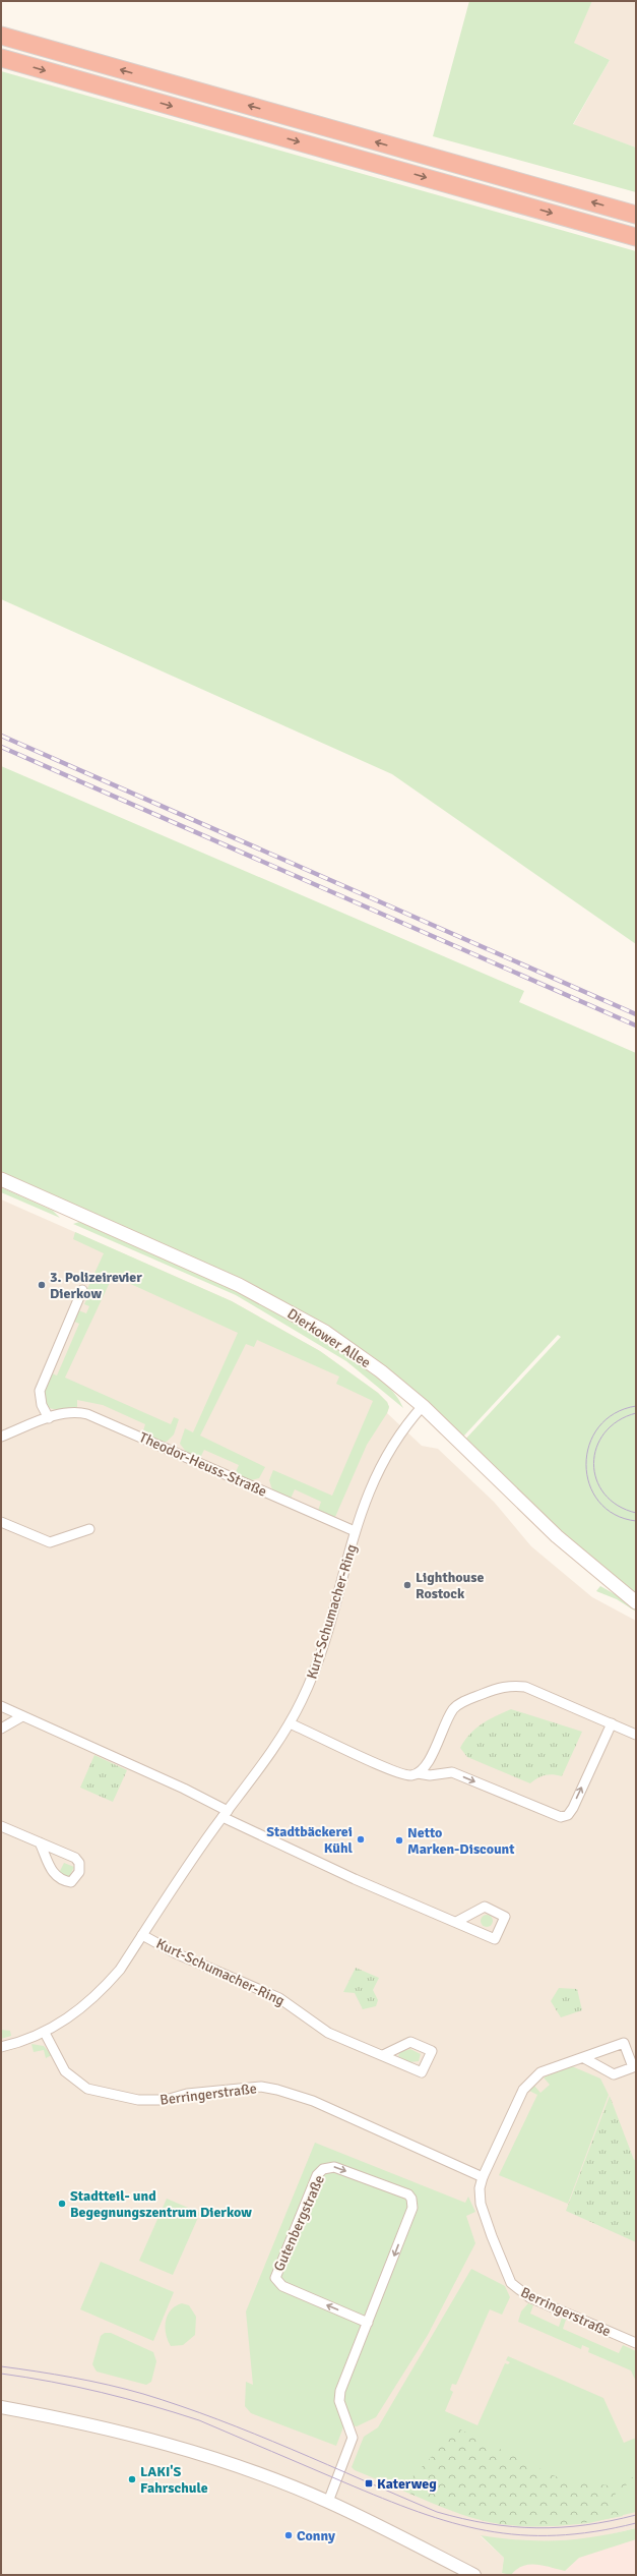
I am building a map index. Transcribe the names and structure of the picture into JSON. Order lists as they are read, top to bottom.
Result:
{
  "streets": {
    "main road": ["Dierkower Allee"],
    "street": [
      "Theodor-Heuss-Straße",
      "Kurt-Schumacher-Ring",
      "Berringerstraße",
      "Gutenbergstraße"
    ]
  },
  "crossings": [
    ["Dierkower Allee", "Kurt-Schumacher-Ring"],
    ["Theodor-Heuss-Straße", "Kurt-Schumacher-Ring"],
    ["Kurt-Schumacher-Ring", "Berringerstraße"]
  ],
  "places": {
    "other": [
      "3. Polizeirevier Dierkow",
      "Lighthouse Rostock",
      "Stadtbäckerei Kühl",
      "Netto Marken-Discount",
      "Stadtteil- und Begegnungszentrum Dierkow",
      "LAKI'S Fahrschule",
      "Conny"
    ],
    "transit": ["Katerweg"]
  }
}
